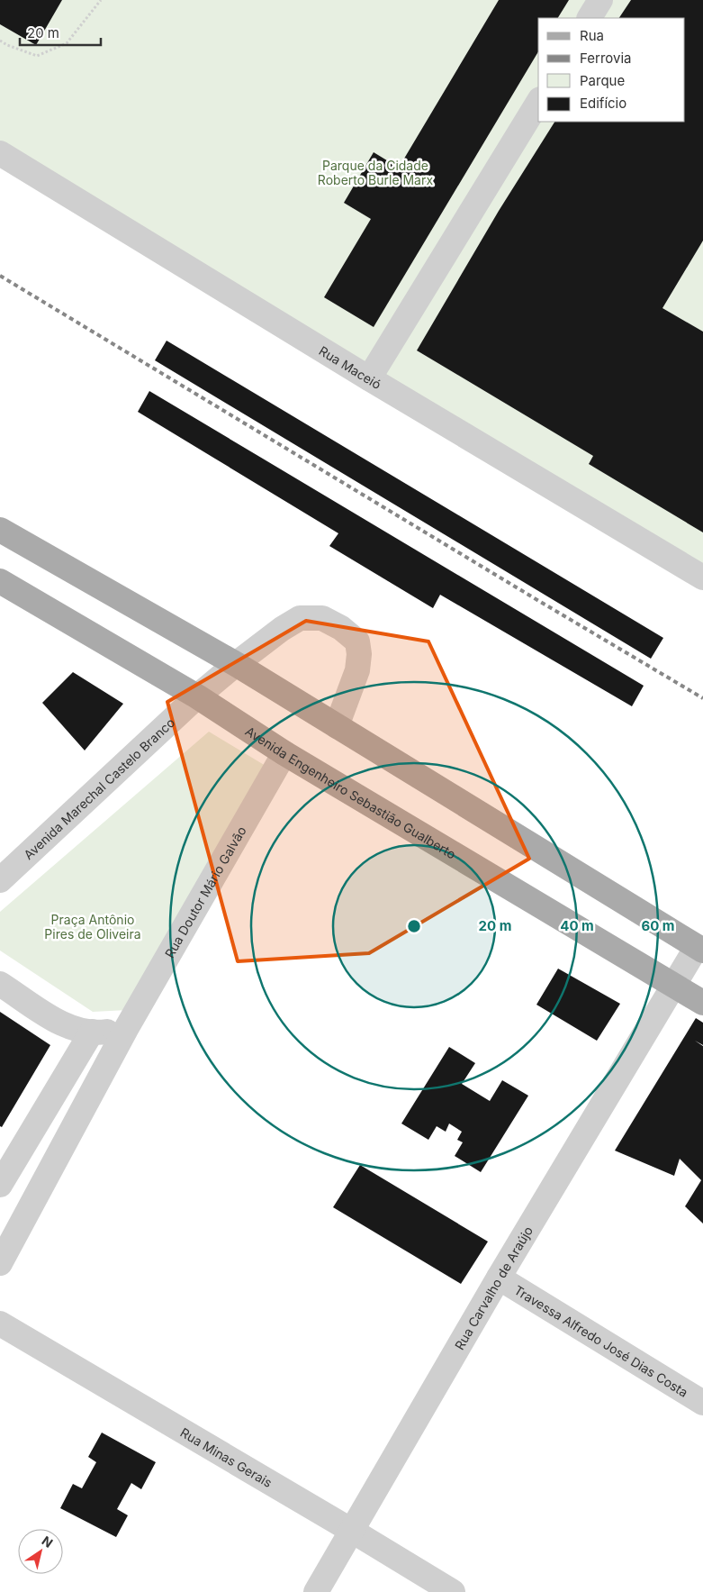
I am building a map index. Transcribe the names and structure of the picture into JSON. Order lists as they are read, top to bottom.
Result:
{
  "streets": {
    "main road": ["Avenida Engenheiro Sebastião Gualberto"],
    "street": [
      "Rua Maceió",
      "Avenida Marechal Castelo Branco",
      "Rua Doutor Mário Galvão",
      "Rua Carvalho de Araújo",
      "Travessa Alfredo José Dias Costa",
      "Rua Minas Gerais"
    ]
  },
  "crossings": [
    ["Avenida Marechal Castelo Branco", "Avenida Engenheiro Sebastião Gualberto"],
    ["Avenida Engenheiro Sebastião Gualberto", "Rua Doutor Mário Galvão"],
    ["Avenida Engenheiro Sebastião Gualberto", "Rua Carvalho de Araújo"],
    ["Rua Carvalho de Araújo", "Travessa Alfredo José Dias Costa"],
    ["Rua Carvalho de Araújo", "Rua Minas Gerais"]
  ],
  "parks": ["Parque da Cidade Roberto Burle Marx", "Praça Antônio Pires de Oliveira"],
  "legend": [
    "Rua",
    "Ferrovia",
    "Parque",
    "Edifício"
  ],
  "scale_bar": "20 m",
  "north": "top right",
  "rings": ["20 m", "40 m", "60 m"]
}
